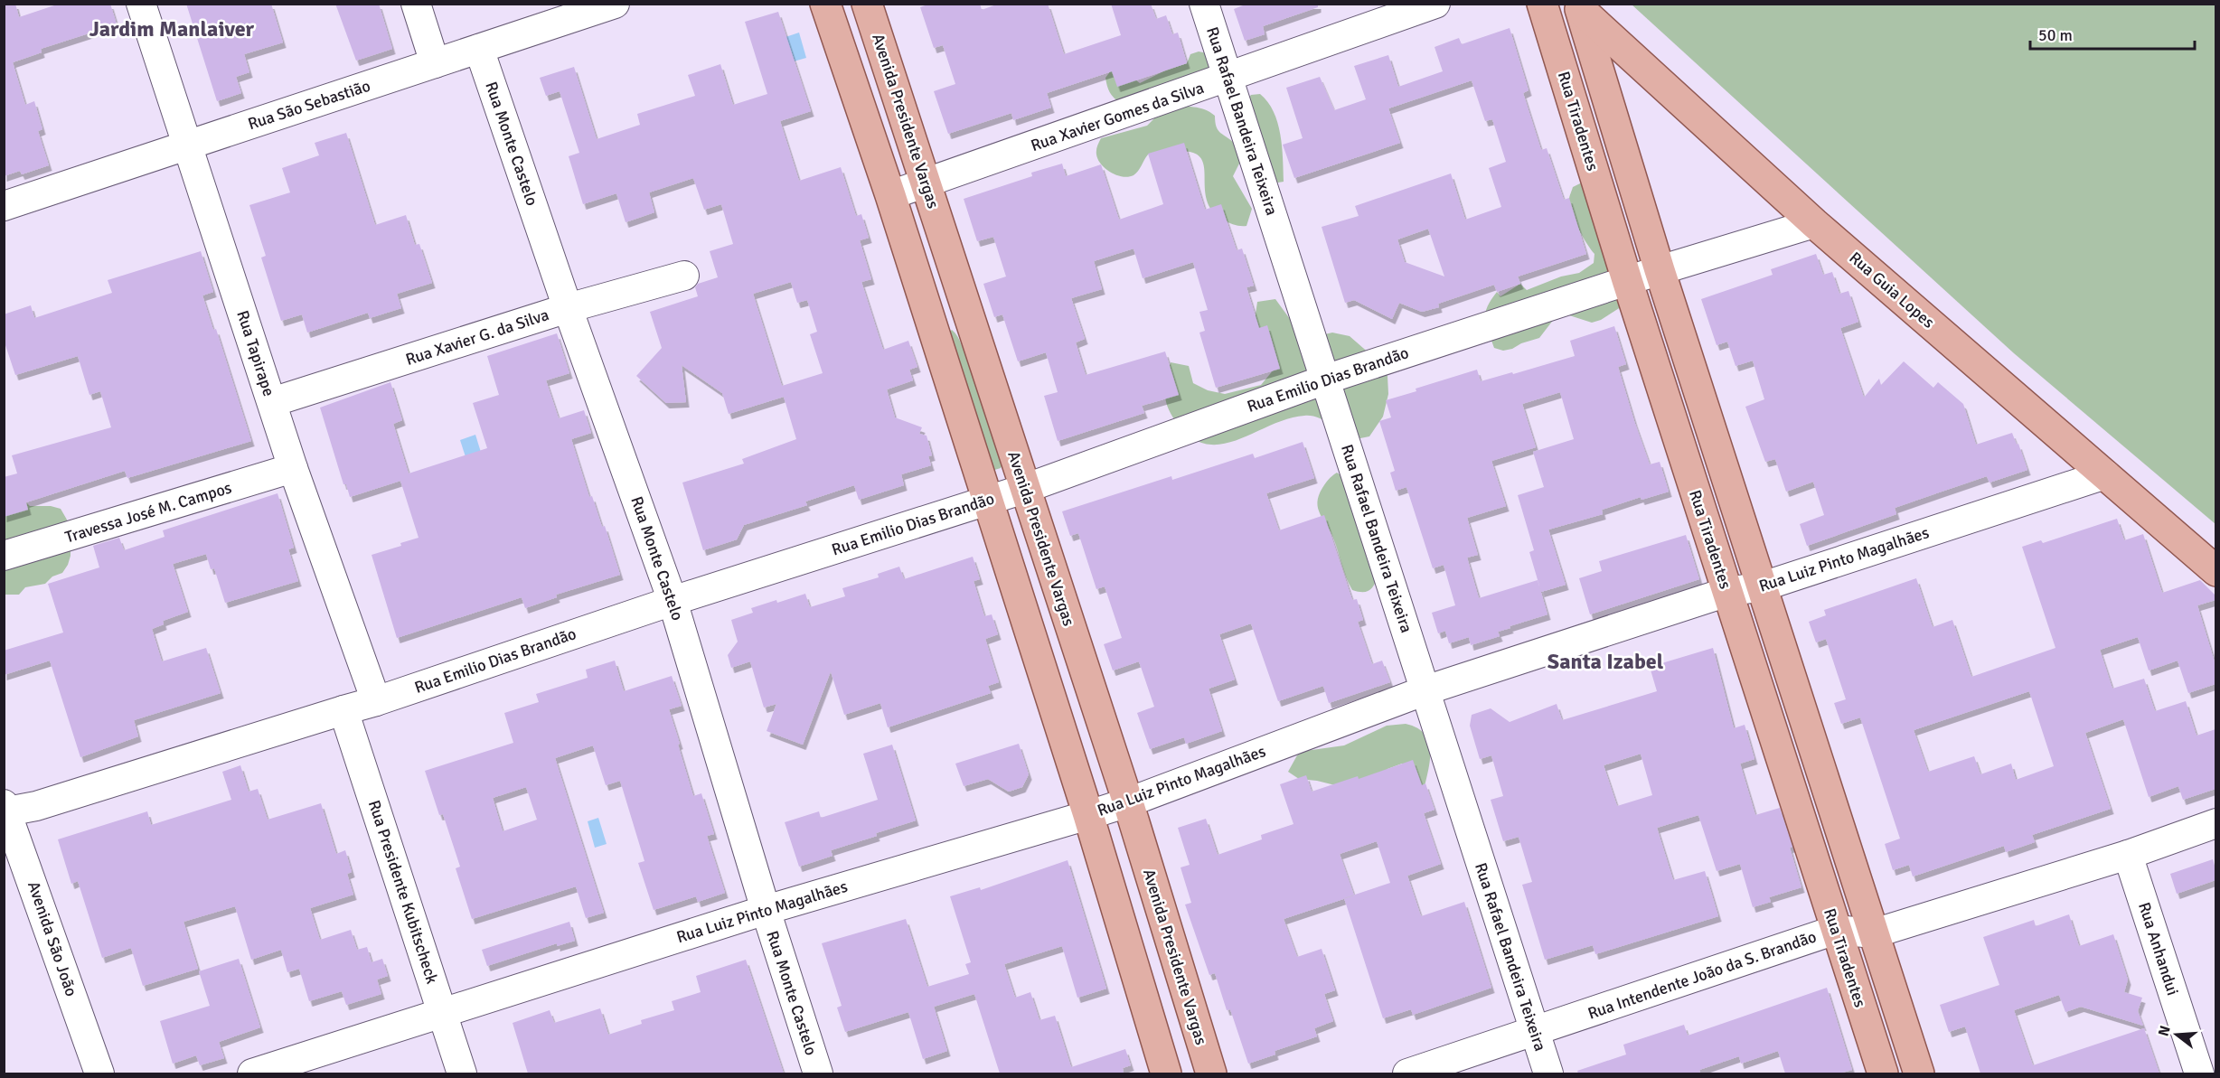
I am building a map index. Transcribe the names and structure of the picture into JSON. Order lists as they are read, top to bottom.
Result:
{
  "streets": {
    "main road": ["Avenida Presidente Vargas", "Rua Tiradentes", "Rua Guia Lopes"],
    "street": [
      "Rua São Sebastião",
      "Rua Xavier Gomes da Silva",
      "Rua Rafael Bandeira Teixeira",
      "Rua Monte Castelo",
      "Rua Xavier G. da Silva",
      "Rua Tapirape",
      "Rua Emilio Dias Brandão",
      "Travessa José M. Campos",
      "Rua Luiz Pinto Magalhães",
      "Rua Presidente Kubitscheck",
      "Avenida São João",
      "Rua Anhandui",
      "Rua Intendente João da S. Brandão"
    ]
  },
  "crossings": [
    ["Rua São Sebastião", "Rua Monte Castelo"],
    ["Rua São Sebastião", "Rua Tapirape"],
    ["Rua Xavier Gomes da Silva", "Avenida Presidente Vargas"],
    ["Rua Xavier Gomes da Silva", "Rua Rafael Bandeira Teixeira"],
    ["Avenida Presidente Vargas", "Rua Emilio Dias Brandão"],
    ["Avenida Presidente Vargas", "Rua Luiz Pinto Magalhães"],
    ["Rua Rafael Bandeira Teixeira", "Rua Emilio Dias Brandão"],
    ["Rua Rafael Bandeira Teixeira", "Rua Luiz Pinto Magalhães"],
    ["Rua Rafael Bandeira Teixeira", "Rua Intendente João da S. Brandão"],
    ["Rua Tiradentes", "Rua Emilio Dias Brandão"],
    ["Rua Tiradentes", "Rua Luiz Pinto Magalhães"],
    ["Rua Tiradentes", "Rua Intendente João da S. Brandão"],
    ["Rua Monte Castelo", "Rua Xavier G. da Silva"],
    ["Rua Monte Castelo", "Rua Emilio Dias Brandão"],
    ["Rua Monte Castelo", "Rua Luiz Pinto Magalhães"],
    ["Rua Guia Lopes", "Rua Emilio Dias Brandão"],
    ["Rua Guia Lopes", "Rua Luiz Pinto Magalhães"],
    ["Rua Xavier G. da Silva", "Rua Tapirape"],
    ["Rua Tapirape", "Rua Emilio Dias Brandão"],
    ["Rua Tapirape", "Travessa José M. Campos"],
    ["Rua Emilio Dias Brandão", "Rua Presidente Kubitscheck"],
    ["Rua Emilio Dias Brandão", "Avenida São João"],
    ["Rua Luiz Pinto Magalhães", "Rua Presidente Kubitscheck"],
    ["Rua Anhandui", "Rua Intendente João da S. Brandão"]
  ],
  "districts": ["Jardim Manlaiver", "Santa Izabel"],
  "scale_bar": "50 m",
  "north": "left"
}
